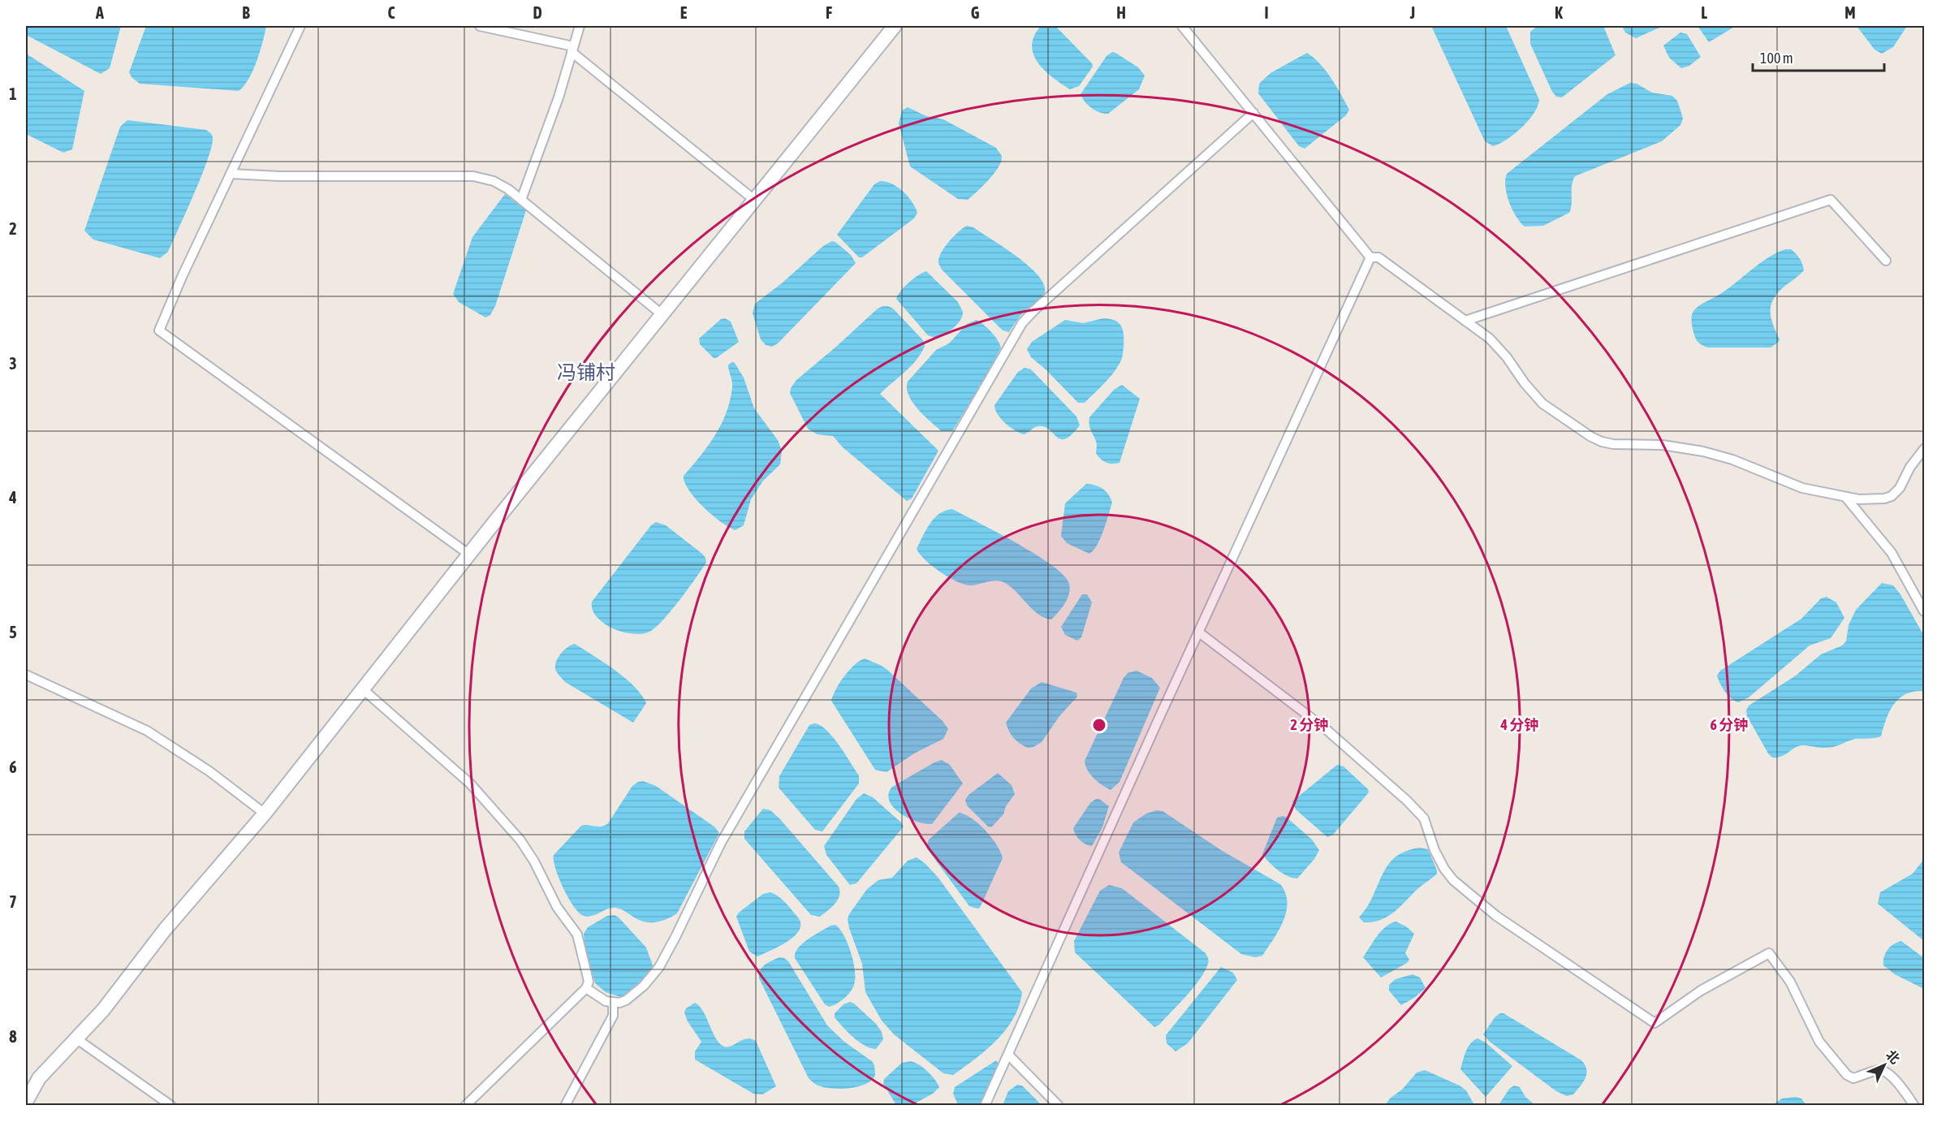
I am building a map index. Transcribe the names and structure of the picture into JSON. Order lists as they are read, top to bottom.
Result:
{
  "districts": ["冯铺村"],
  "scale_bar": "100 m",
  "north": "top right",
  "grid": {
    "columns": [
      "A",
      "B",
      "C",
      "D",
      "E",
      "F",
      "G",
      "H",
      "I",
      "J",
      "K",
      "L",
      "M"
    ],
    "rows": [
      "1",
      "2",
      "3",
      "4",
      "5",
      "6",
      "7",
      "8"
    ]
  },
  "rings": ["2 分钟", "4 分钟", "6 分钟"]
}
